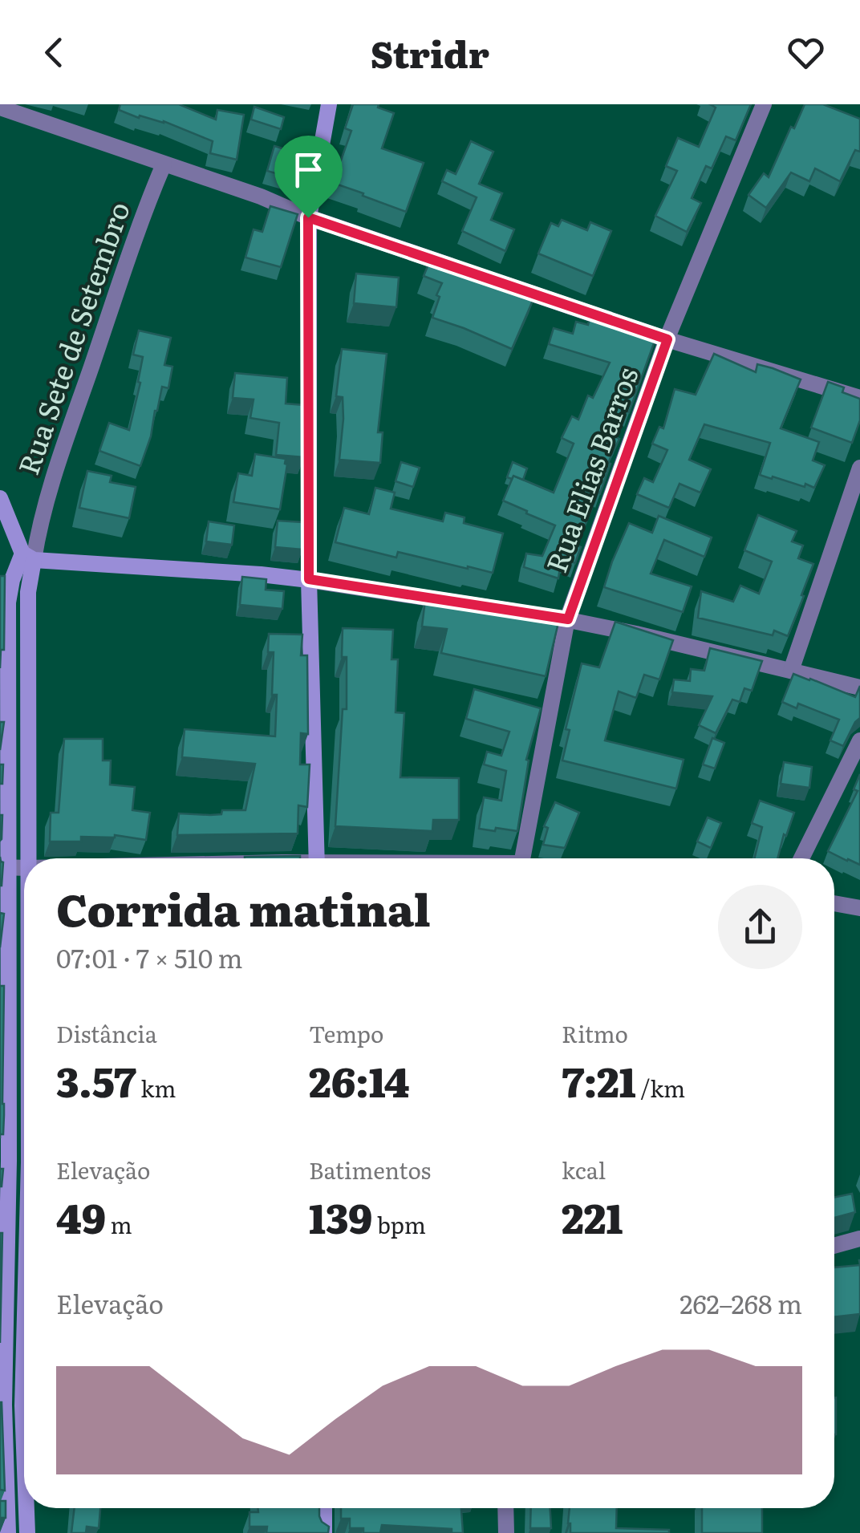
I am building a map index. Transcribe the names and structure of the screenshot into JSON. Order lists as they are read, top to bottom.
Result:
{
  "streets": {
    "street": ["Rua Sete de Setembro", "Rua Elias Barros"]
  },
  "page": {
    "header": "Stridr",
    "heading": ["Corrida matinal", "07:01 · 7 × 510 m"],
    "stats": [
      ["Distância", "3.57 km"],
      ["Tempo", "26:14"],
      ["Ritmo", "7:21 /km"],
      ["Elevação", "49 m"],
      ["Batimentos", "139 bpm"],
      ["kcal", "221"]
    ],
    "chart": ["Elevação", "262–268 m"]
  }
}
